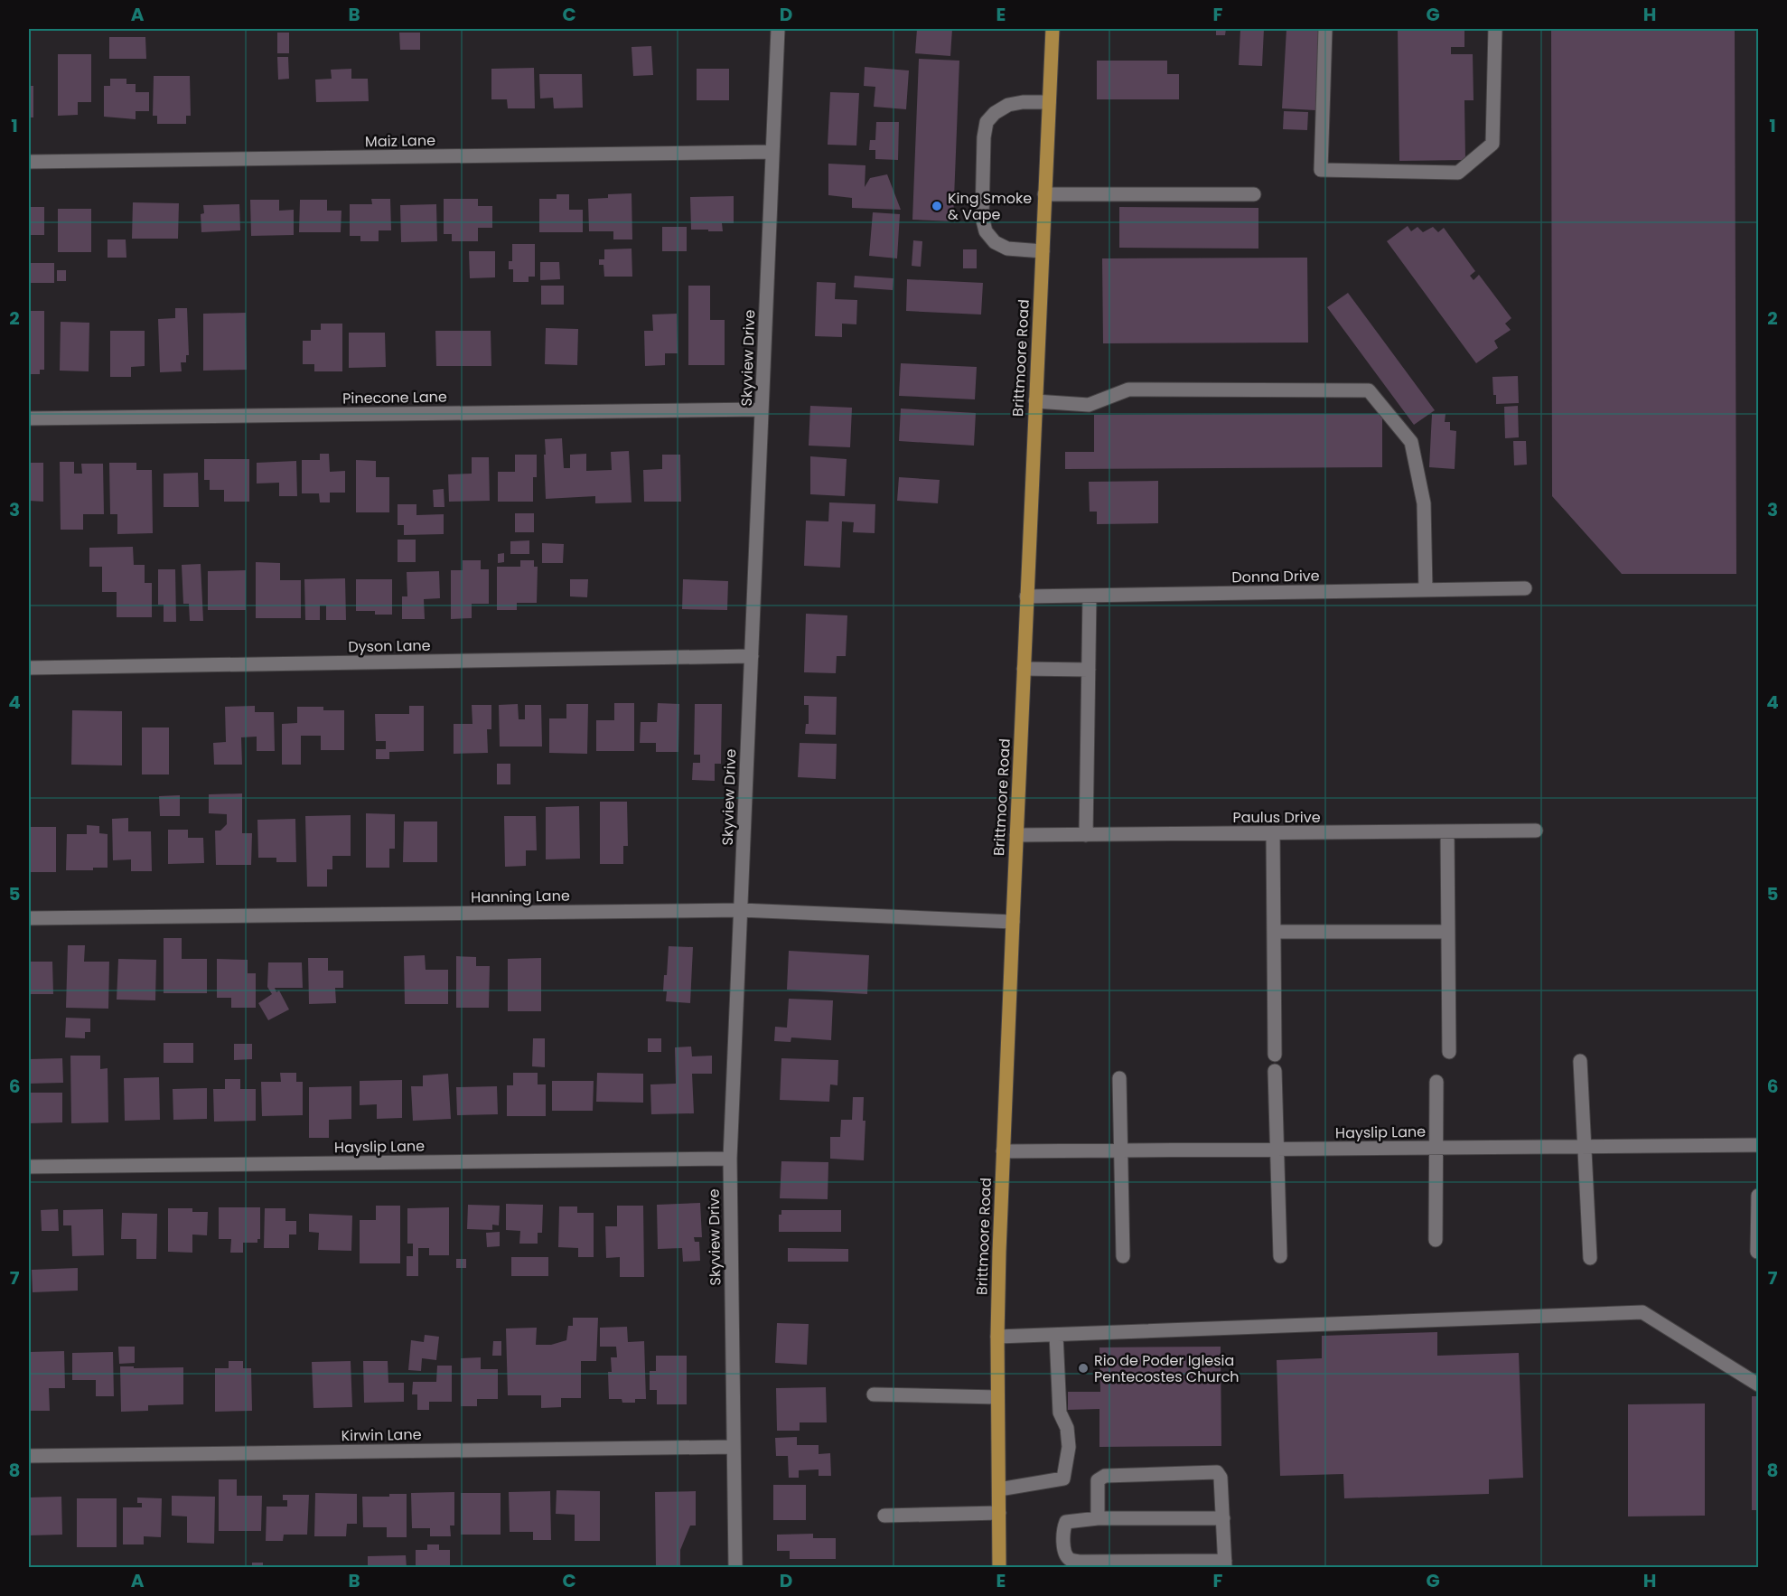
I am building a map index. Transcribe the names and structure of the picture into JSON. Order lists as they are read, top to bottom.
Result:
{
  "streets": {
    "main road": ["Brittmoore Road"],
    "street": [
      "Maiz Lane",
      "Skyview Drive",
      "Pinecone Lane",
      "Donna Drive",
      "Dyson Lane",
      "Paulus Drive",
      "Hanning Lane",
      "Hayslip Lane",
      "Kirwin Lane"
    ]
  },
  "crossings": [
    ["Maiz Lane", "Skyview Drive"],
    ["Skyview Drive", "Pinecone Lane"],
    ["Skyview Drive", "Dyson Lane"],
    ["Skyview Drive", "Hanning Lane"],
    ["Skyview Drive", "Hayslip Lane"],
    ["Skyview Drive", "Kirwin Lane"],
    ["Brittmoore Road", "Donna Drive"],
    ["Brittmoore Road", "Paulus Drive"],
    ["Brittmoore Road", "Hanning Lane"],
    ["Brittmoore Road", "Hayslip Lane"]
  ],
  "places": ["King Smoke & Vape", "Rio de Poder Iglesia Pentecostes Church"],
  "grid": {
    "columns": [
      "A",
      "B",
      "C",
      "D",
      "E",
      "F",
      "G",
      "H"
    ],
    "rows": [
      "1",
      "2",
      "3",
      "4",
      "5",
      "6",
      "7",
      "8"
    ]
  }
}
